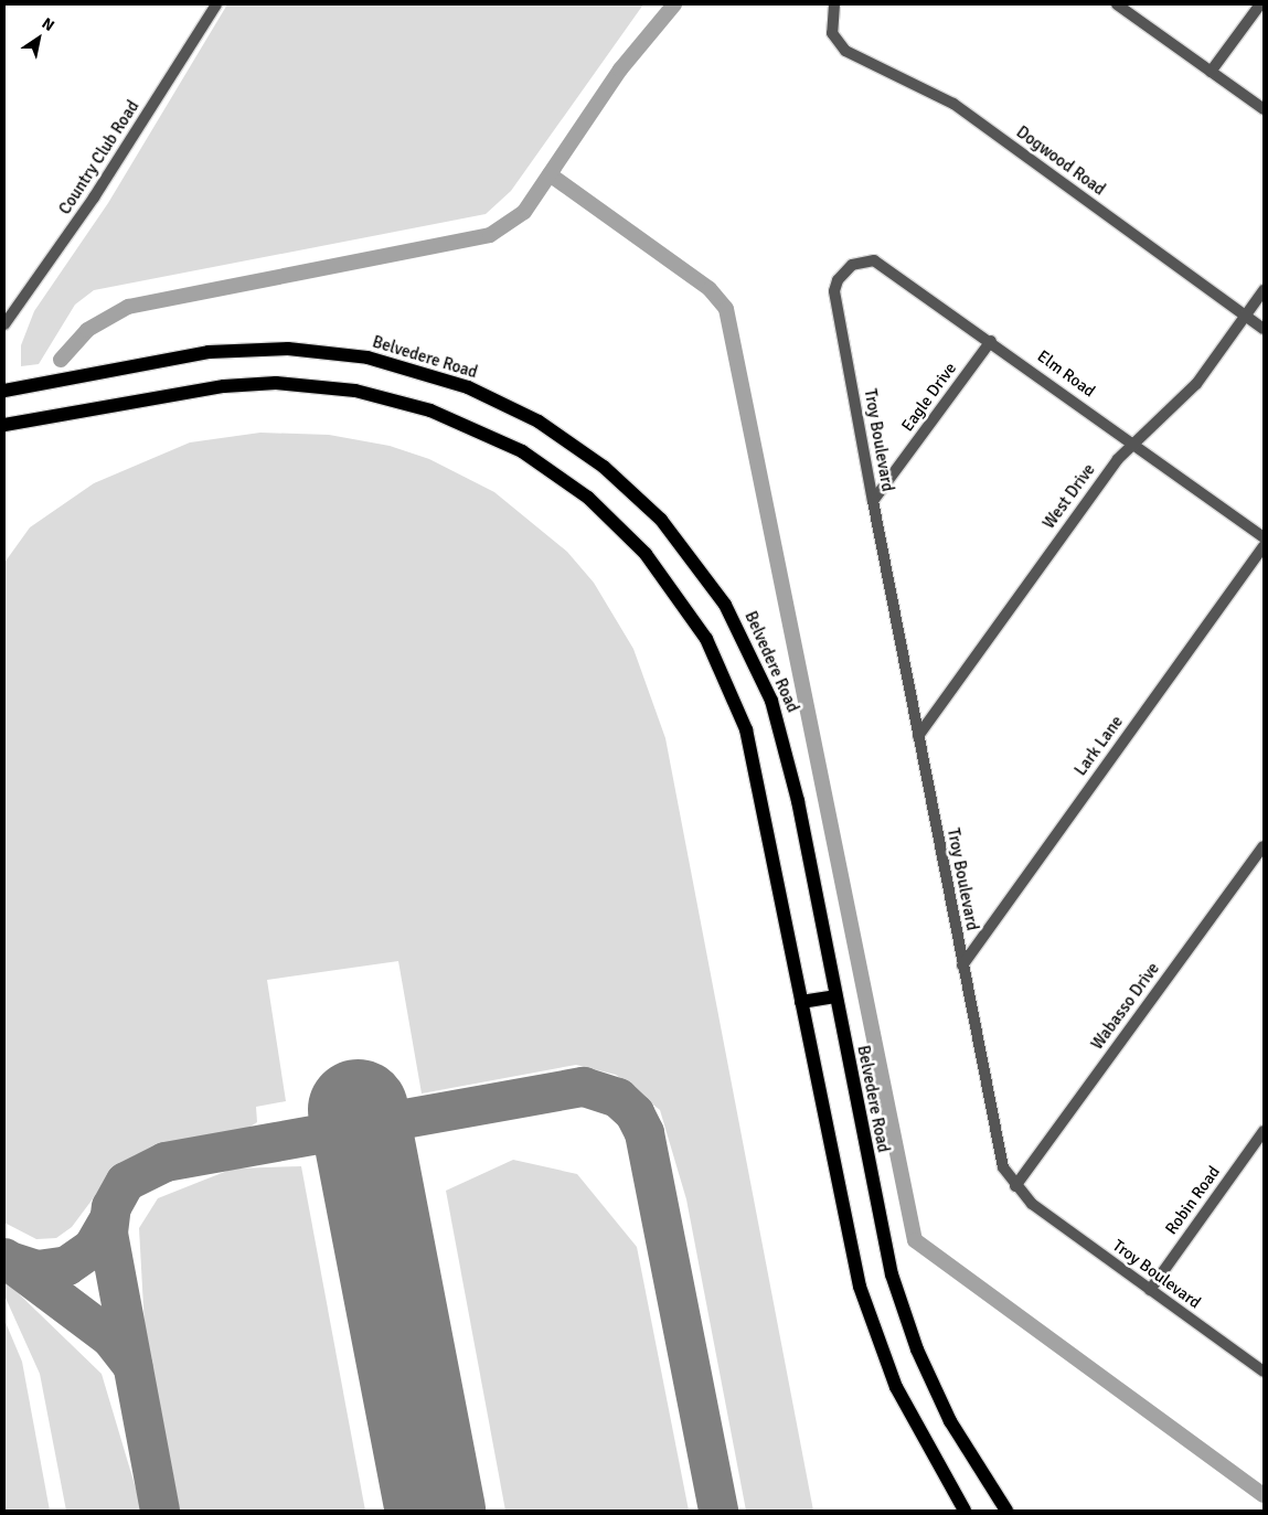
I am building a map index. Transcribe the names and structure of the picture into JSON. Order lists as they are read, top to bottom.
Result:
{
  "streets": {
    "main road": ["Belvedere Road"],
    "street": [
      "Country Club Road",
      "Dogwood Road",
      "Elm Road",
      "Eagle Drive",
      "Troy Boulevard",
      "West Drive",
      "Lark Lane",
      "Wabasso Drive",
      "Robin Road"
    ]
  },
  "crossings": [
    ["Dogwood Road", "West Drive"],
    ["Elm Road", "Eagle Drive"],
    ["Elm Road", "Troy Boulevard"],
    ["Elm Road", "West Drive"],
    ["Eagle Drive", "Troy Boulevard"],
    ["Troy Boulevard", "West Drive"],
    ["Troy Boulevard", "Lark Lane"],
    ["Troy Boulevard", "Wabasso Drive"],
    ["Troy Boulevard", "Robin Road"]
  ],
  "north": "top right"
}
